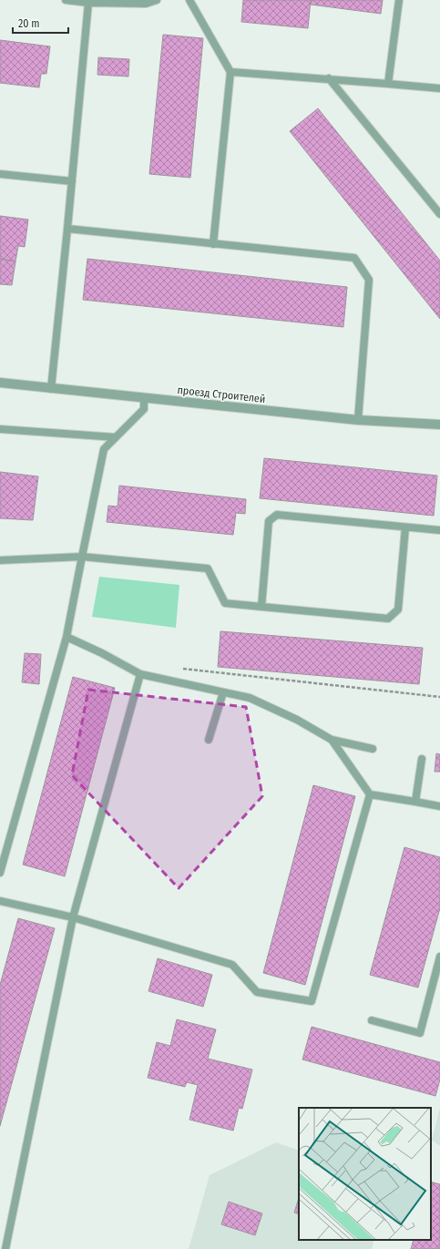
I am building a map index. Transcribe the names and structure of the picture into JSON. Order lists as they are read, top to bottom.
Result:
{
  "streets": {
    "street": ["проезд Строителей"]
  },
  "scale_bar": "20 m"
}
